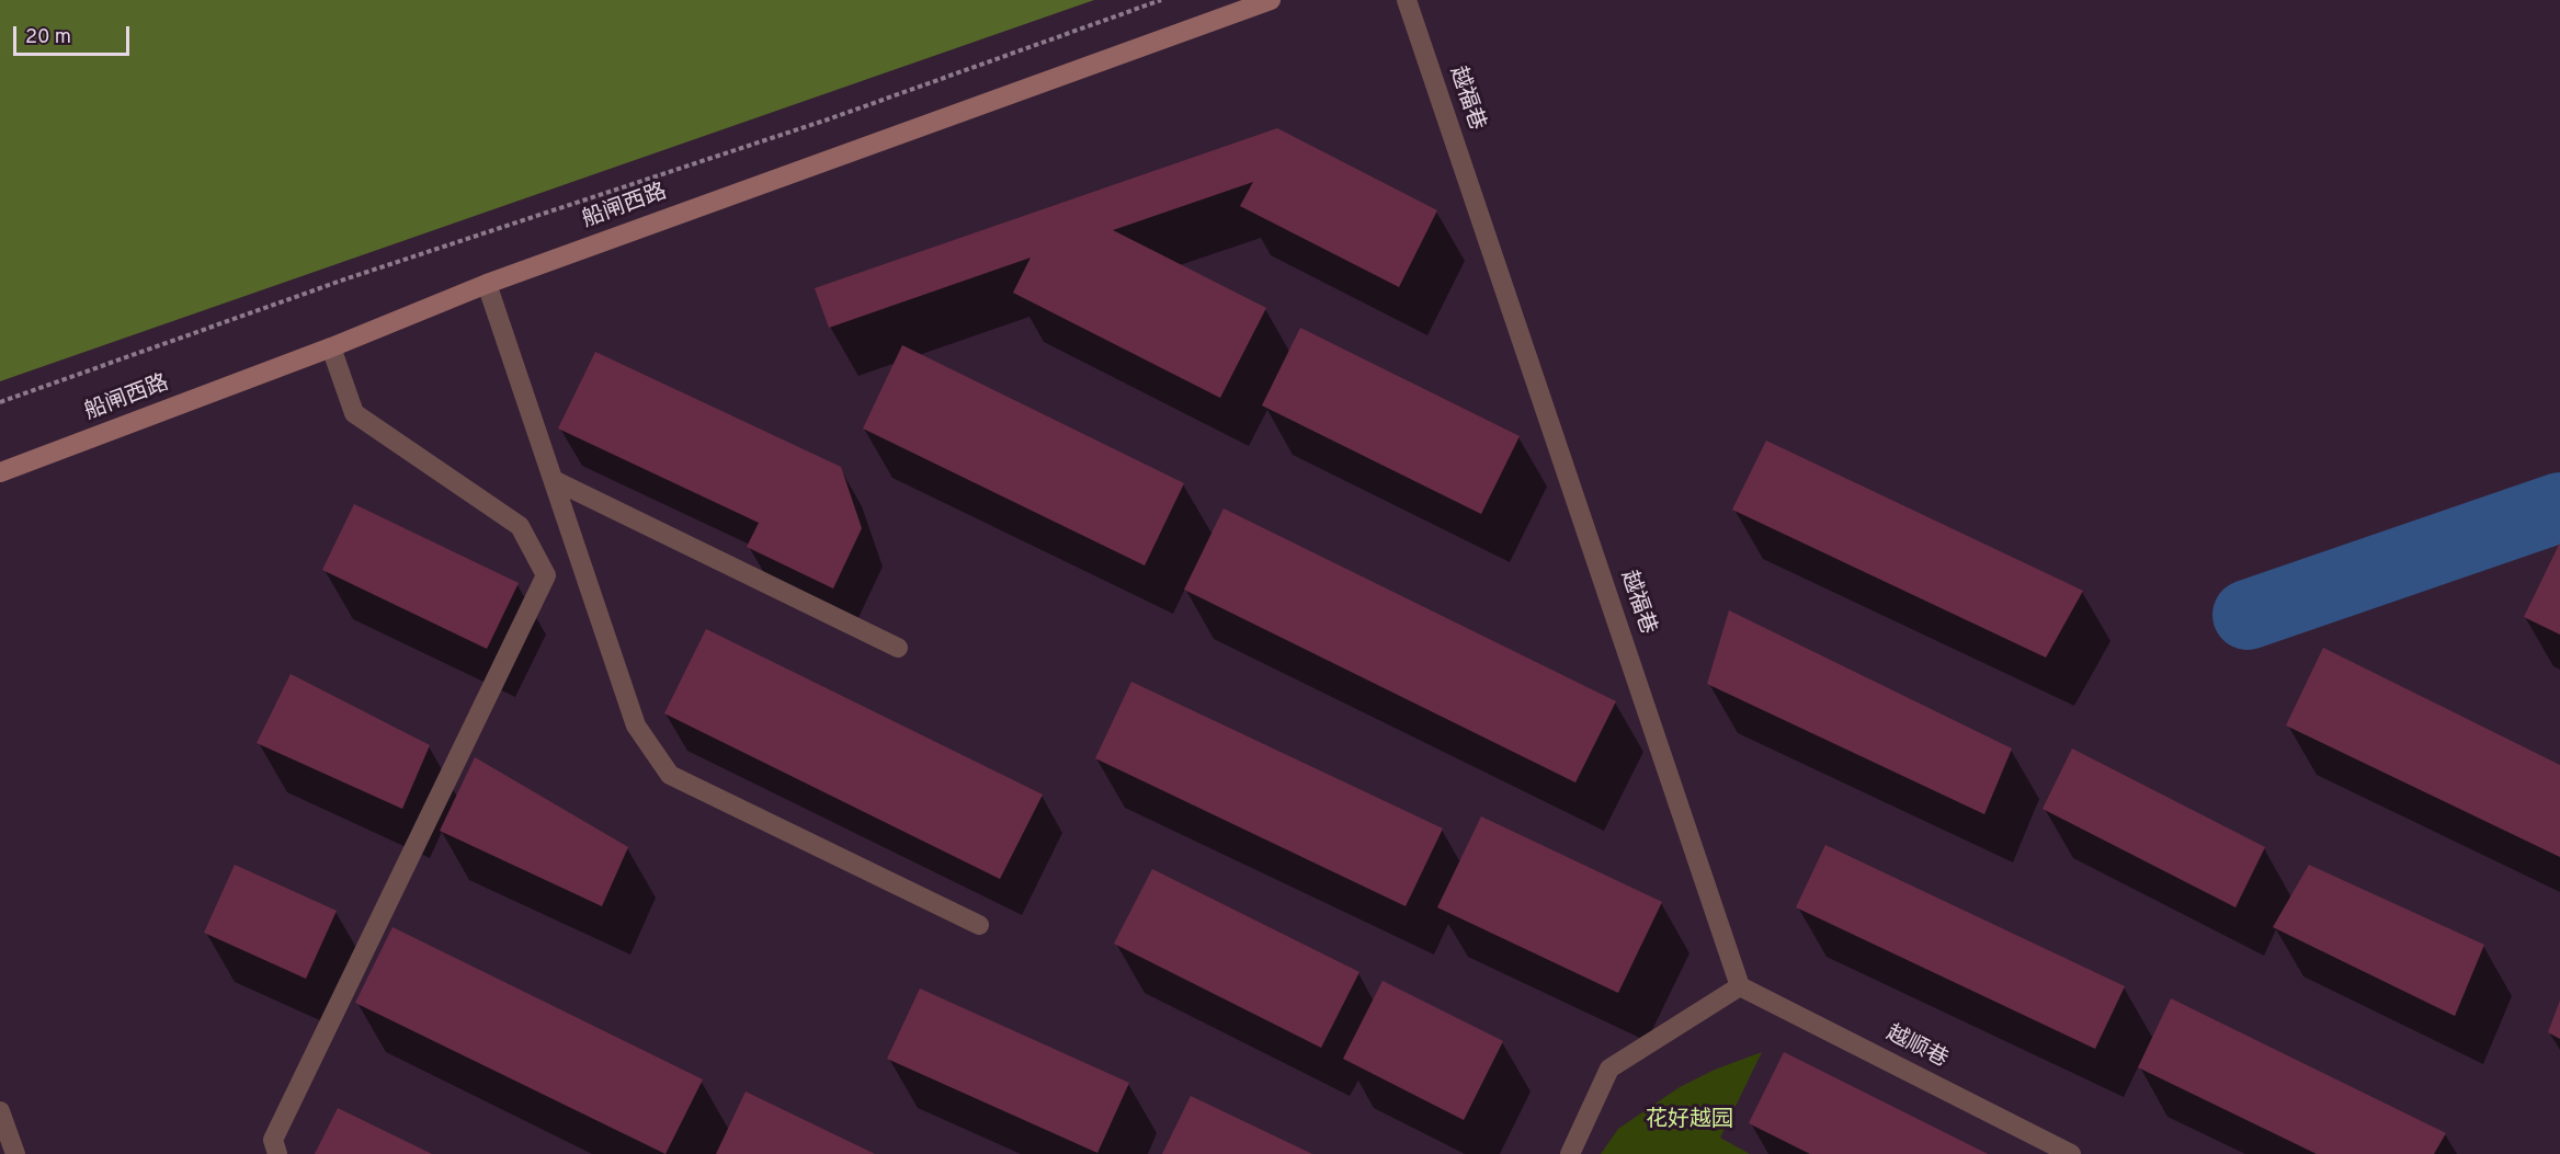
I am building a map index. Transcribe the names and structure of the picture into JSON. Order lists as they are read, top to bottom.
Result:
{
  "streets": {
    "street": ["越福巷", "船闸西路", "越顺巷"]
  },
  "crossings": [
    ["越福巷", "越顺巷"]
  ],
  "parks": ["花好越园"],
  "scale_bar": "20 m"
}
